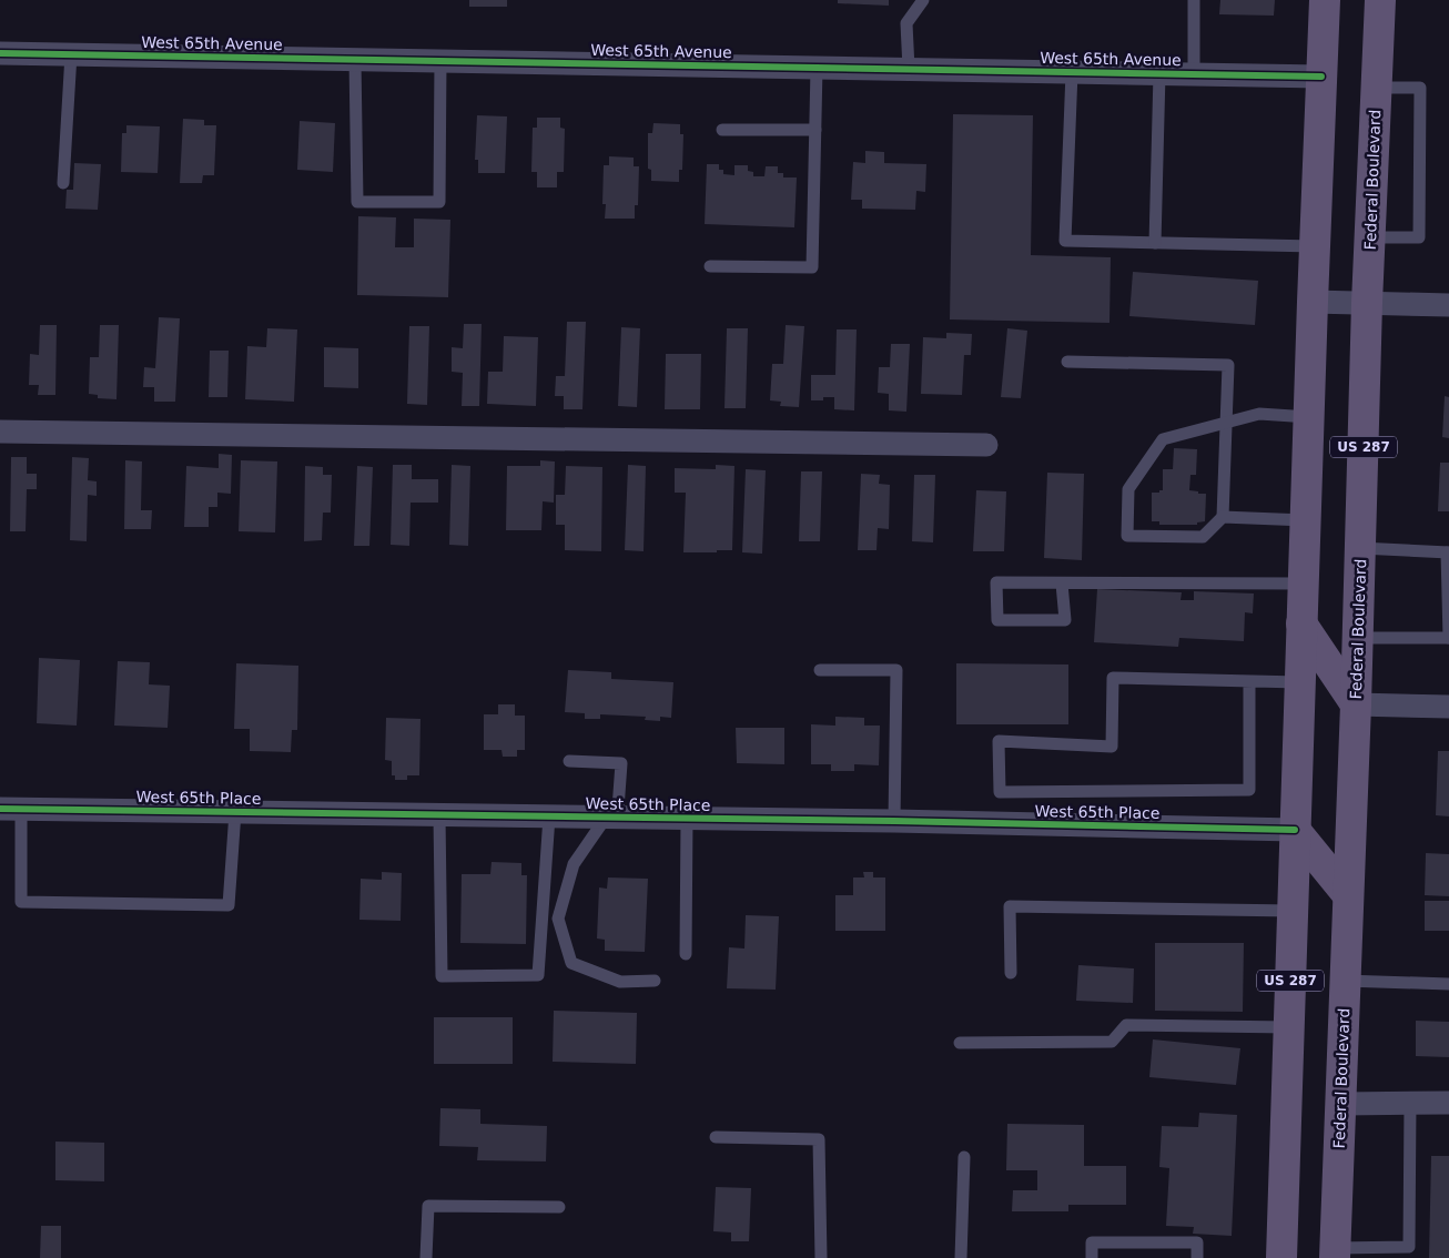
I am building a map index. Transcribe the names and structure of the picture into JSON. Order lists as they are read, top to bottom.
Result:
{
  "streets": {
    "main road": ["Federal Boulevard", "US 287"],
    "street": ["West 65th Avenue", "West 65th Place"]
  },
  "crossings": [
    ["West 65th Avenue", "US 287"],
    ["US 287", "West 65th Place"]
  ]
}
